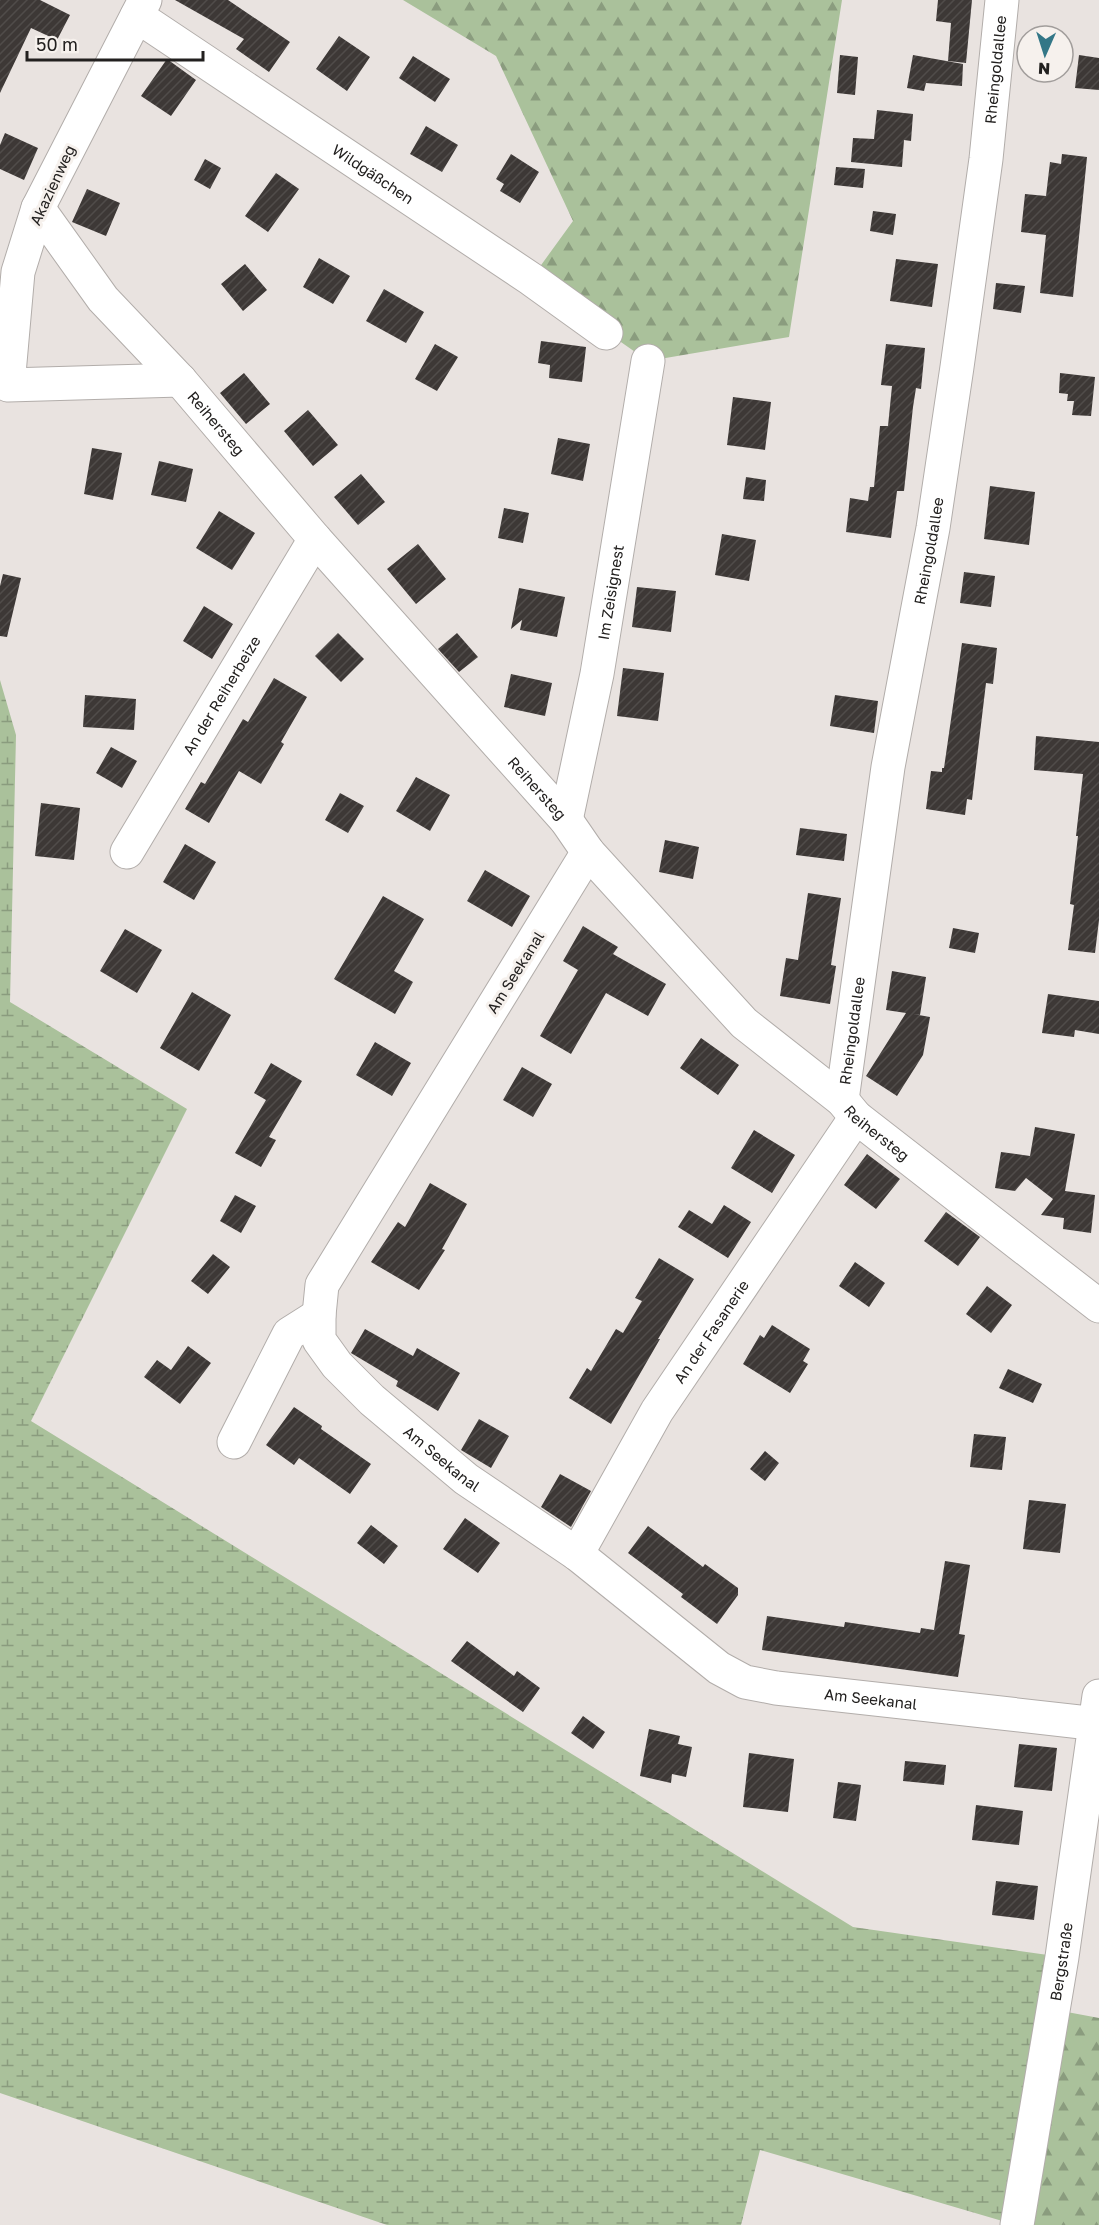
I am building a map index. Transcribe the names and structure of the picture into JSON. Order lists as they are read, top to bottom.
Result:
{
  "streets": {
    "street": [
      "Rheingoldallee",
      "Wildgäßchen",
      "Akazienweg",
      "Reihersteg",
      "Im Zeisignest",
      "An der Reiherbeize",
      "Am Seekanal",
      "An der Fasanerie",
      "Bergstraße"
    ]
  },
  "crossings": [
    ["Rheingoldallee", "Reihersteg"],
    ["Rheingoldallee", "An der Fasanerie"],
    ["Wildgäßchen", "Akazienweg"],
    ["Akazienweg", "Reihersteg"],
    ["Reihersteg", "Im Zeisignest"],
    ["Reihersteg", "An der Reiherbeize"],
    ["Reihersteg", "Am Seekanal"],
    ["Reihersteg", "An der Fasanerie"],
    ["Am Seekanal", "An der Fasanerie"],
    ["Am Seekanal", "Bergstraße"]
  ],
  "scale_bar": "50 m",
  "north": "bottom"
}
